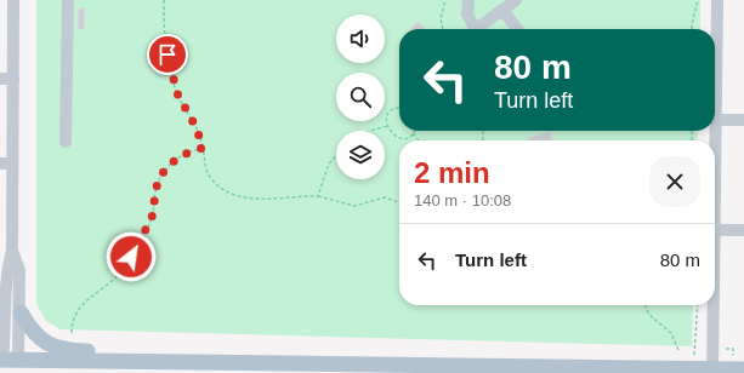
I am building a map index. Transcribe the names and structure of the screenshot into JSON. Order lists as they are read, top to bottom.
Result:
{
  "page": {
    "turn": ["80 m", "Turn left"],
    "heading": ["2 min", "140 m · 10:08"],
    "list": [
      {
        "name": "Turn left",
        "value": "80 m"
      }
    ]
  }
}
